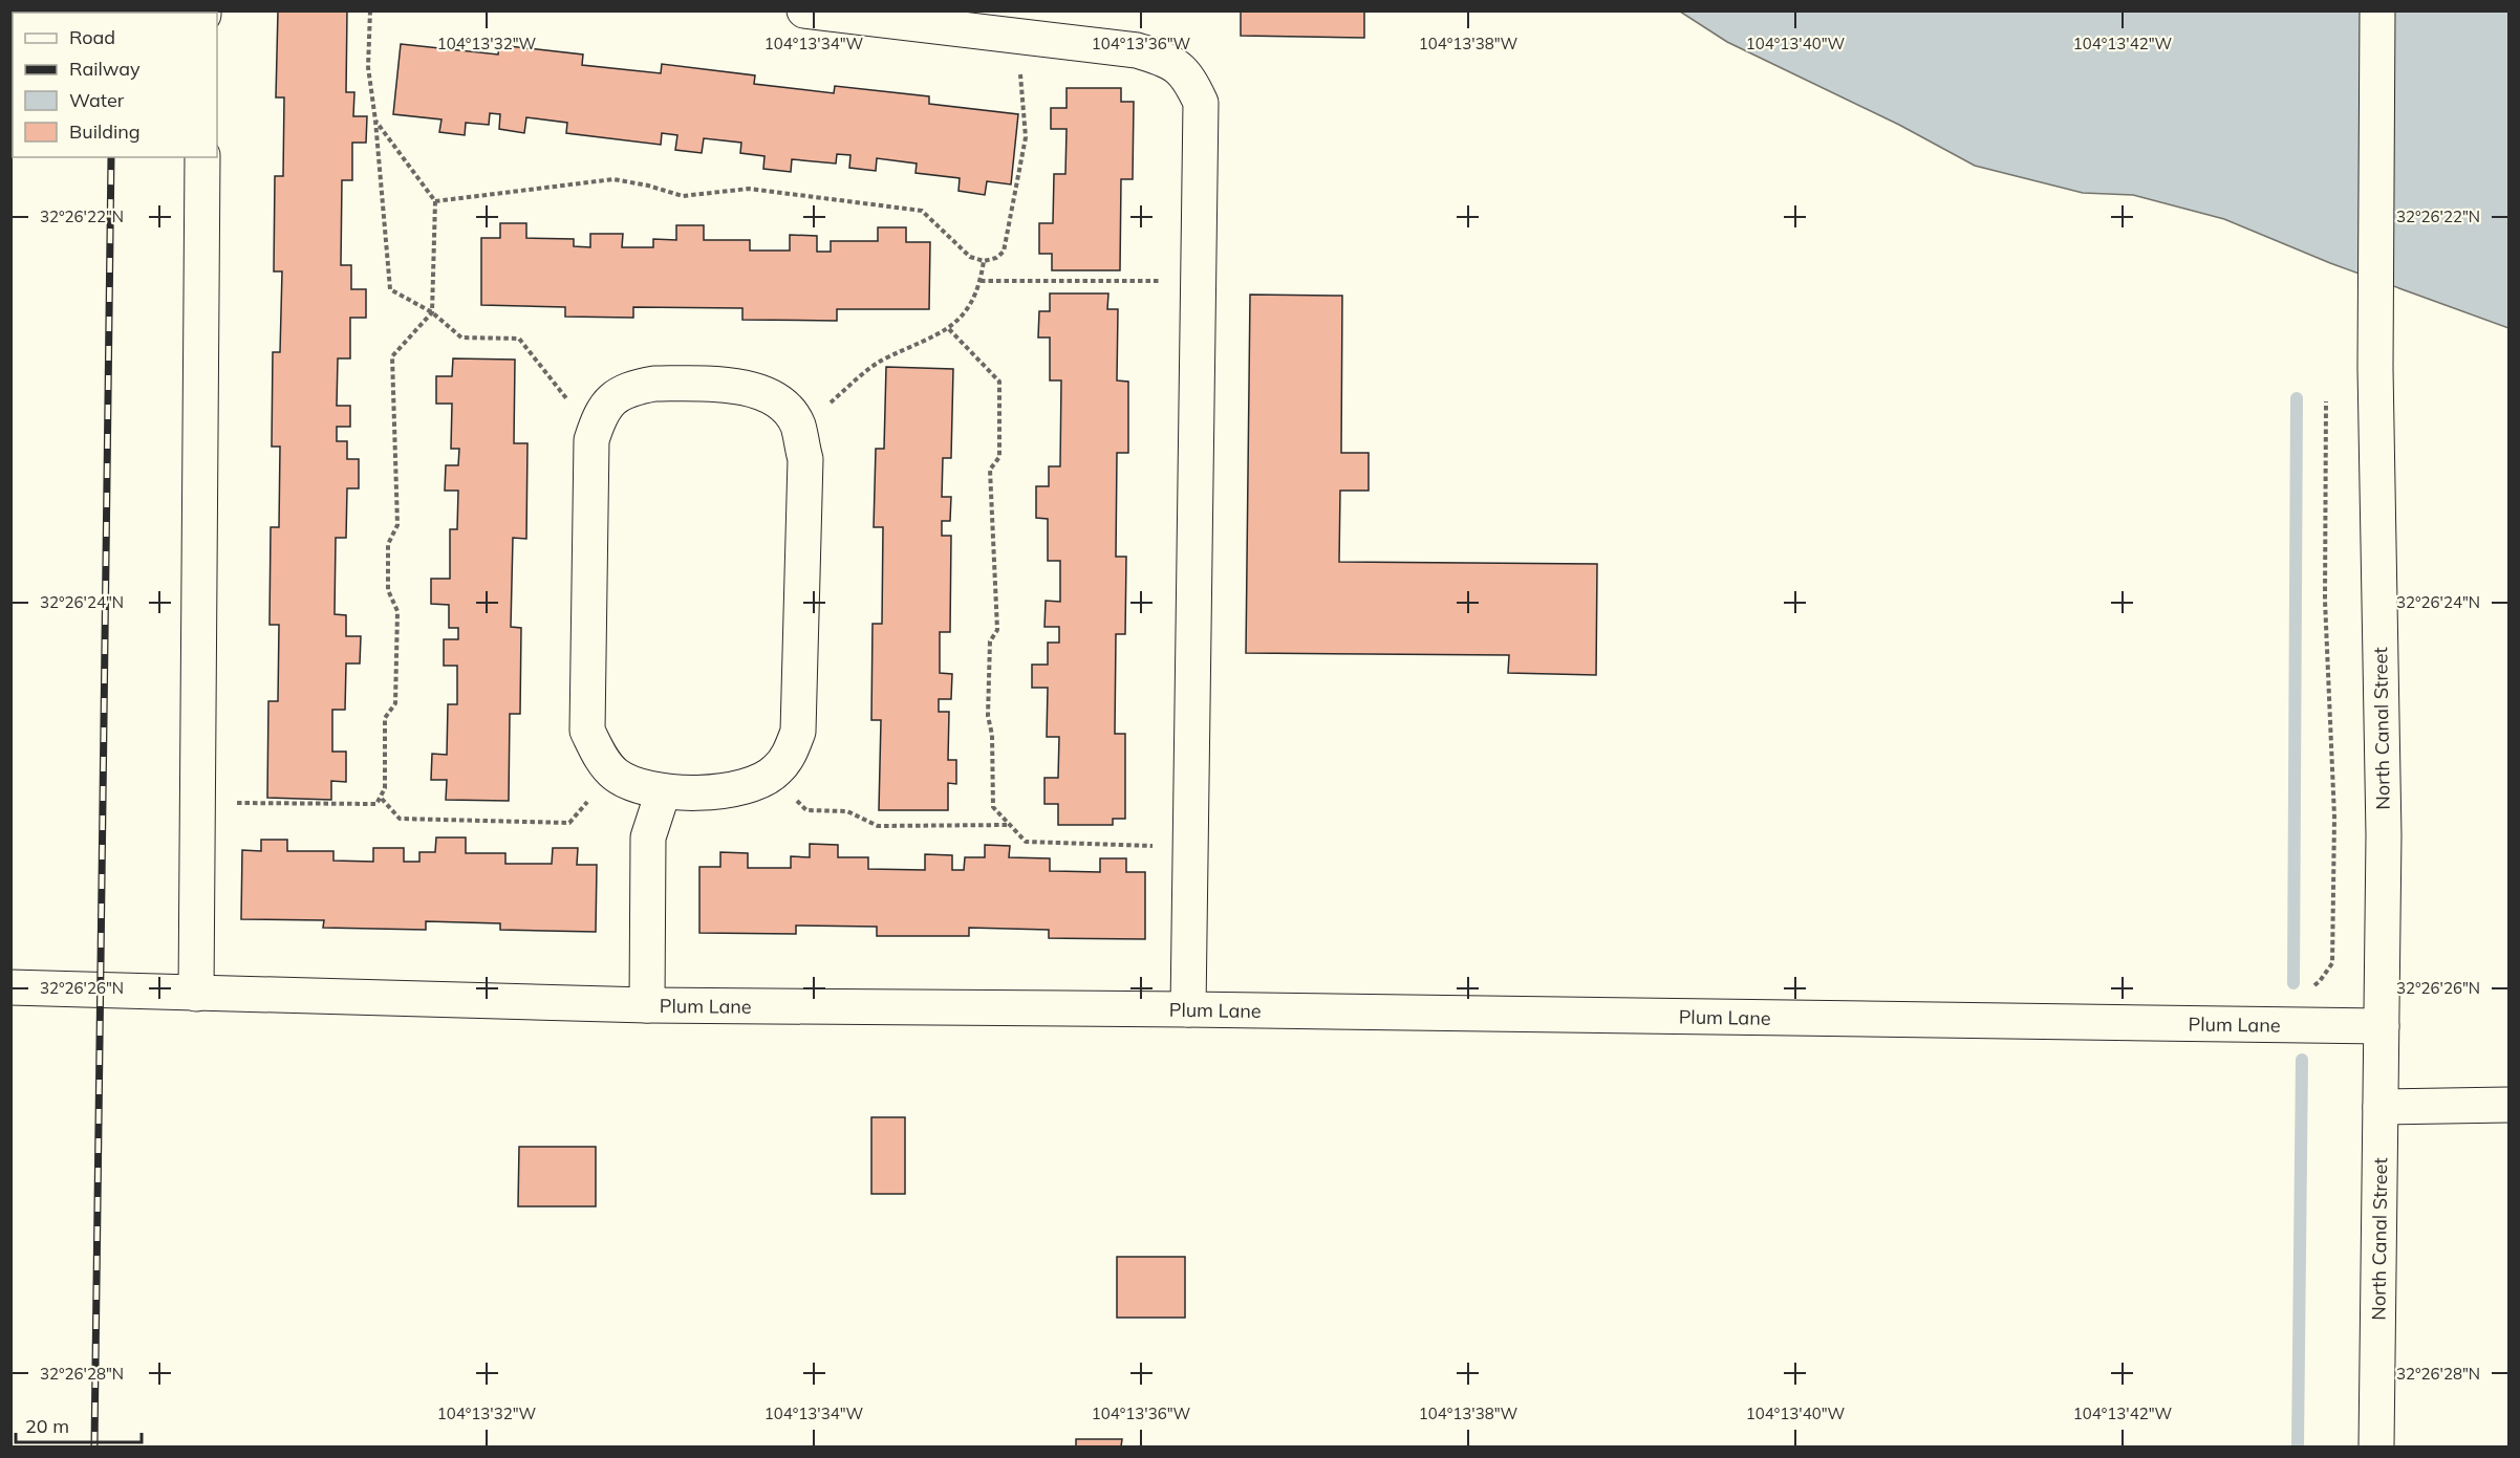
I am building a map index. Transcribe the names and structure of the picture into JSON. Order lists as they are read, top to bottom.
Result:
{
  "streets": {
    "street": ["North Canal Street", "Plum Lane"]
  },
  "crossings": [
    ["North Canal Street", "Plum Lane"]
  ],
  "legend": [
    "Road",
    "Railway",
    "Water",
    "Building"
  ],
  "scale_bar": "20 m",
  "coordinates": [
    "104°13'32\"W",
    "104°13'34\"W",
    "104°13'36\"W",
    "104°13'38\"W",
    "104°13'40\"W",
    "104°13'42\"W",
    "32°26'22\"N",
    "32°26'24\"N",
    "32°26'26\"N",
    "32°26'28\"N"
  ]
}
